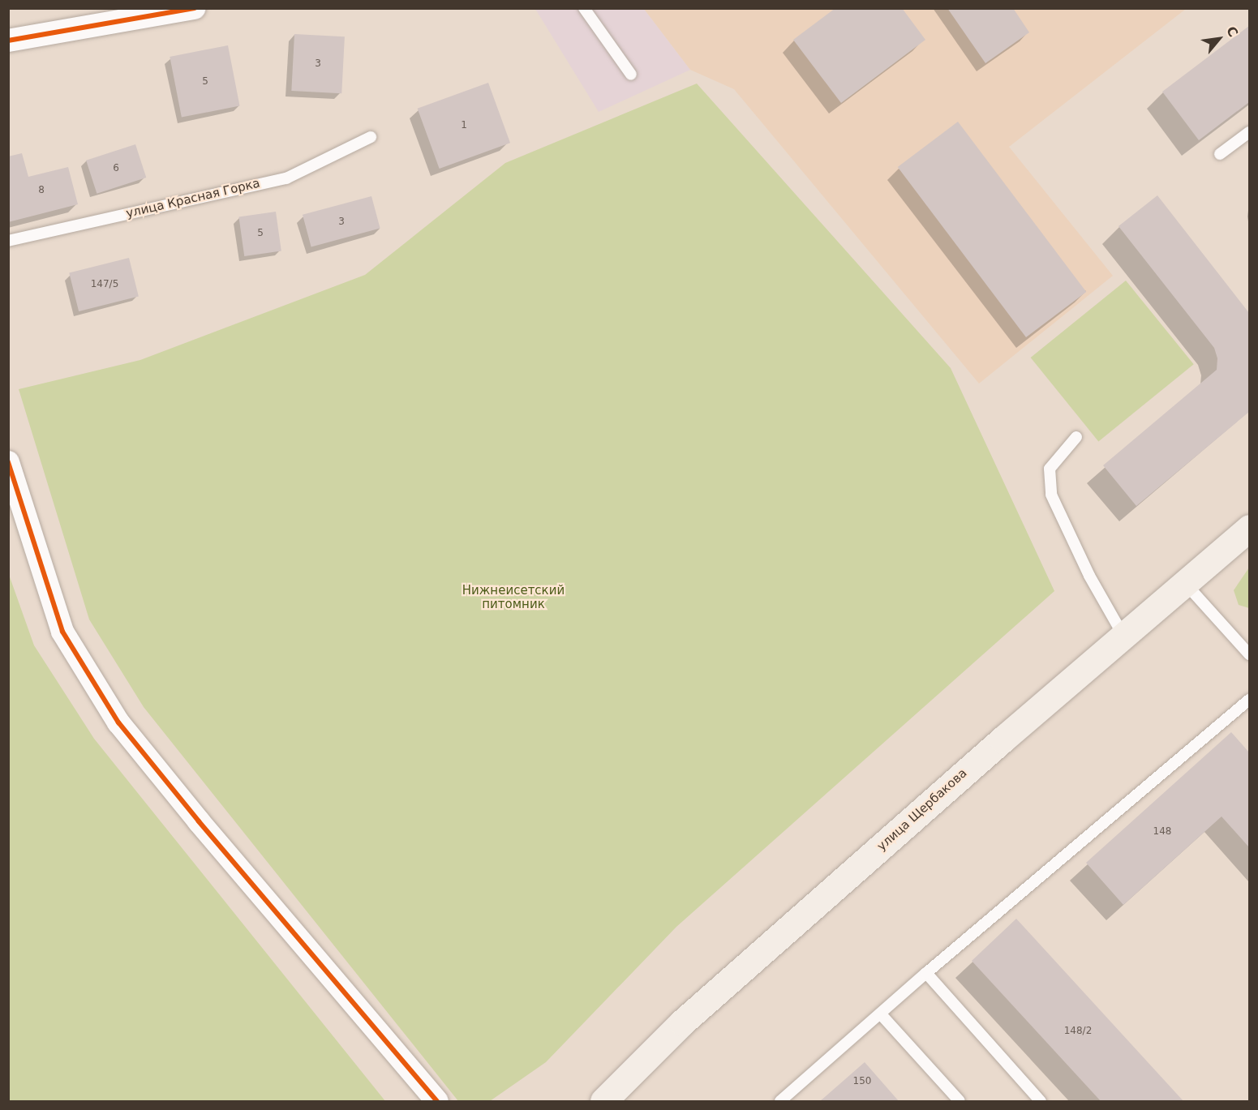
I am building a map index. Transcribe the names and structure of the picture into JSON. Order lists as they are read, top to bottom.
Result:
{
  "streets": {
    "main road": ["улица Щербакова"],
    "lane": ["улица Красная Горка"]
  },
  "parks": ["Нижнеисетский питомник"],
  "house_numbers": [
    "3",
    "5",
    "1",
    "6",
    "8",
    "3",
    "5",
    "147/5",
    "148",
    "148/2",
    "150"
  ],
  "north": "top right"
}
